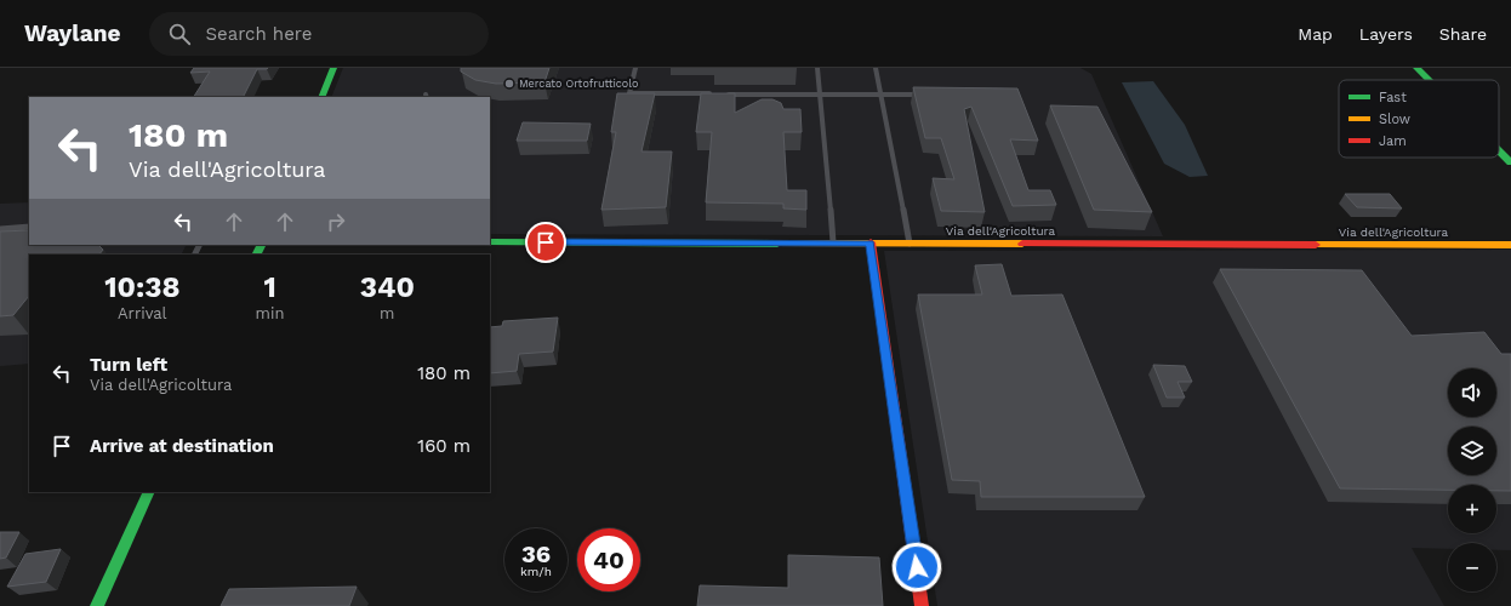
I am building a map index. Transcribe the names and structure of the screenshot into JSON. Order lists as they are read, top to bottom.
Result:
{
  "streets": {
    "street": ["Via dell'Agricoltura"]
  },
  "places": ["Mercato Ortofrutticolo"],
  "legend": ["Fast", "Slow", "Jam"],
  "page": {
    "header": "Waylane",
    "search": "Search here",
    "nav": ["Map", "Layers", "Share"],
    "turn": ["180 m", "Via dell'Agricoltura"],
    "eta": [
      "10:38",
      "Arrival",
      "1",
      "min",
      "340",
      "m"
    ],
    "list": [
      {
        "name": "Turn left",
        "note": "Via dell'Agricoltura",
        "value": "180 m"
      },
      {
        "name": "Arrive at destination",
        "value": "160 m"
      }
    ],
    "map_buttons": ["+", "−"],
    "speed": "36 km/h",
    "limit": "40"
  }
}
